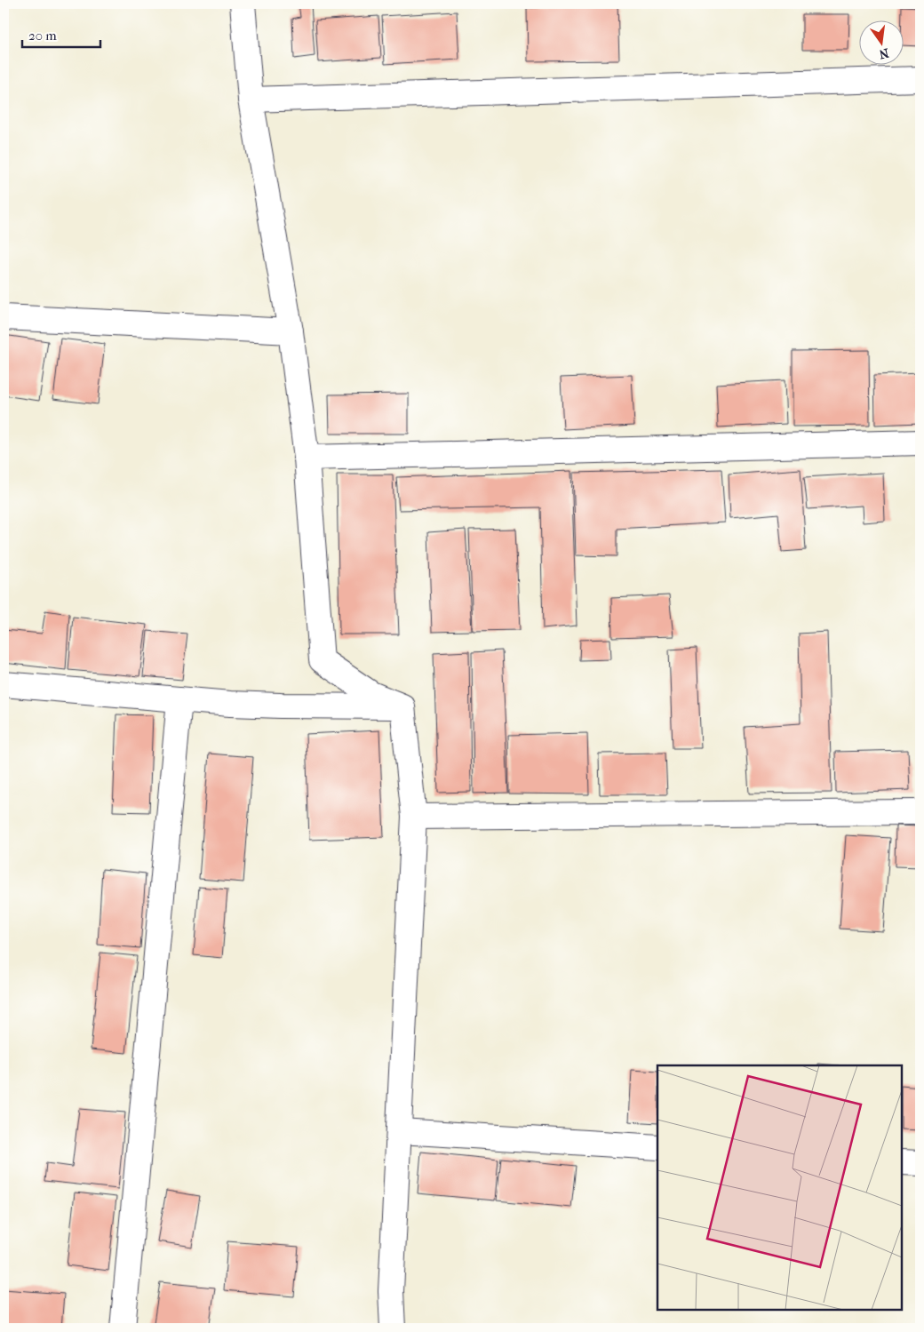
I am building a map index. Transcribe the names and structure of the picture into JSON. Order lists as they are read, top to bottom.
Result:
{
  "scale_bar": "20 m",
  "north": "bottom"
}
